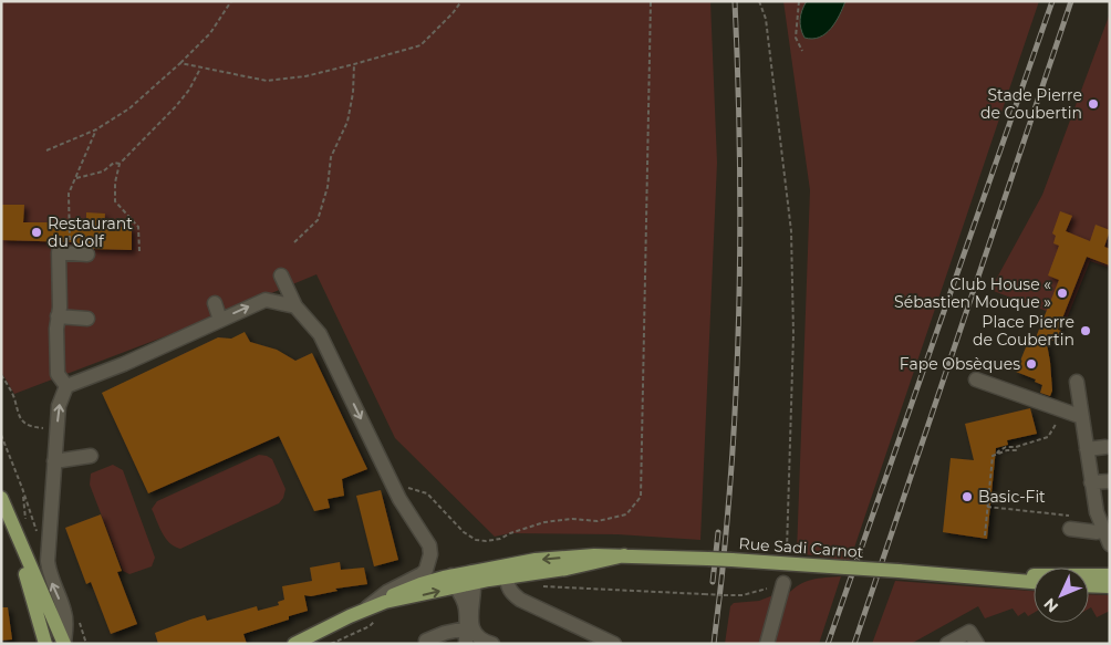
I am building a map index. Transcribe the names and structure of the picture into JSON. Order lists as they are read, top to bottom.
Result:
{
  "streets": {
    "main road": ["Rue Sadi Carnot"]
  },
  "places": [
    "Stade Pierre de Coubertin",
    "Restaurant du Golf",
    "Club House « Sébastien Mouque »",
    "Place Pierre de Coubertin",
    "Fape Obsèques",
    "Basic-Fit"
  ],
  "north": "bottom left"
}
